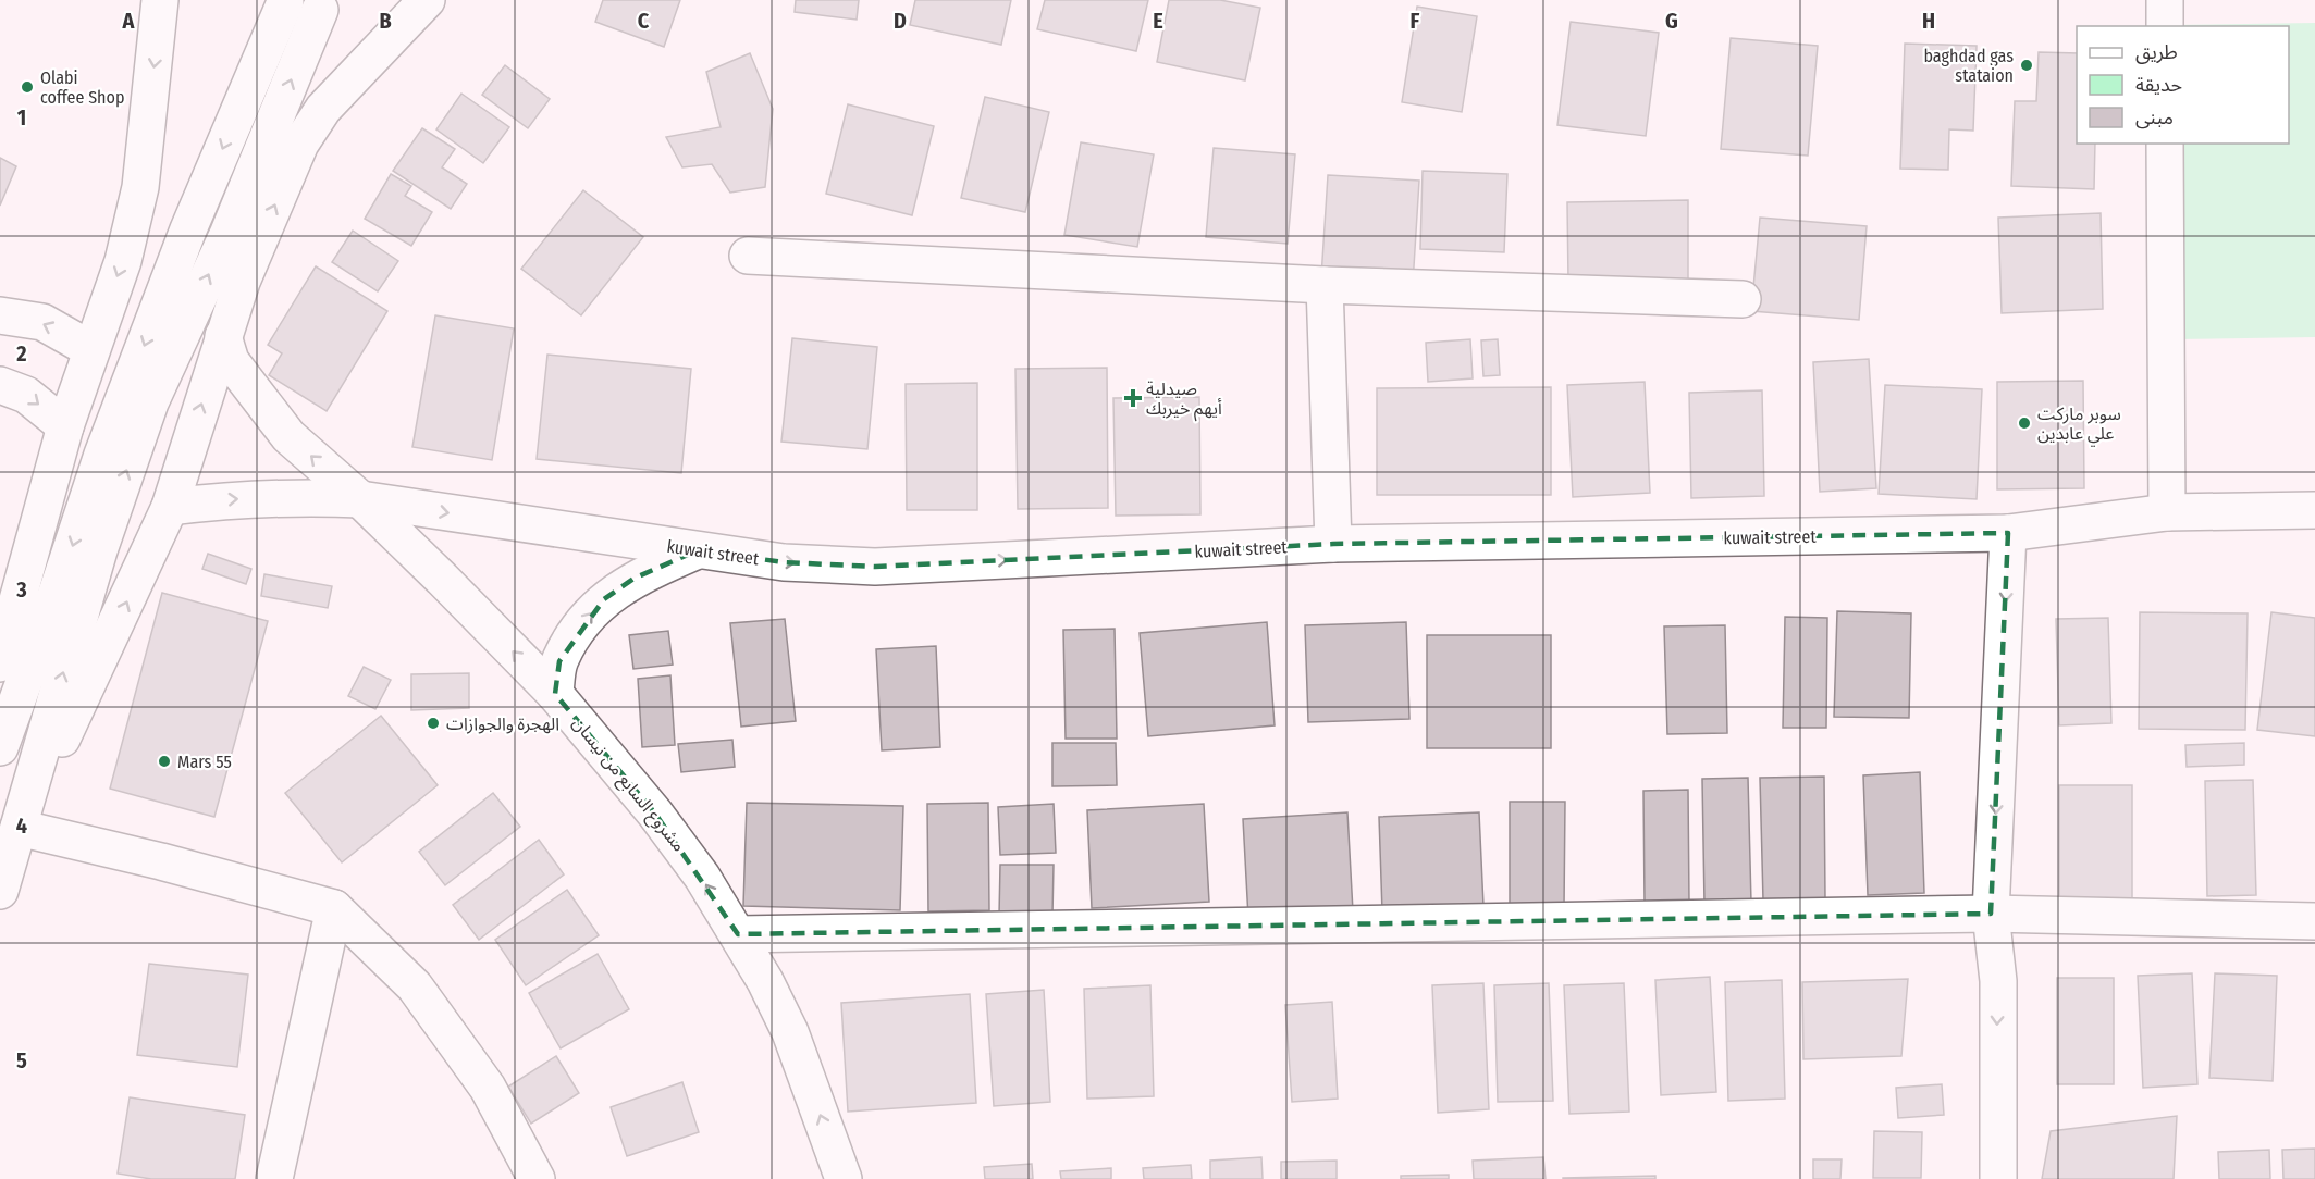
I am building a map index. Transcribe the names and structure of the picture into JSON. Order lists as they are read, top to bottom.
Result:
{
  "streets": {
    "street": ["kuwait street", "مشروع السابع من نيسان"]
  },
  "crossings": [
    ["kuwait street", "مشروع السابع من نيسان"]
  ],
  "places": {
    "other": [
      "baghdad gas stataion",
      "Olabi coffee Shop",
      "سوبر ماركت علي عابدين",
      "الهجرة والجوازات",
      "Mars 55"
    ],
    "health": ["صيدلية أيهم خيربك"]
  },
  "legend": ["طريق", "حديقة", "مبنى"],
  "grid": {
    "columns": [
      "A",
      "B",
      "C",
      "D",
      "E",
      "F",
      "G",
      "H"
    ],
    "rows": [
      "1",
      "2",
      "3",
      "4",
      "5"
    ]
  }
}
